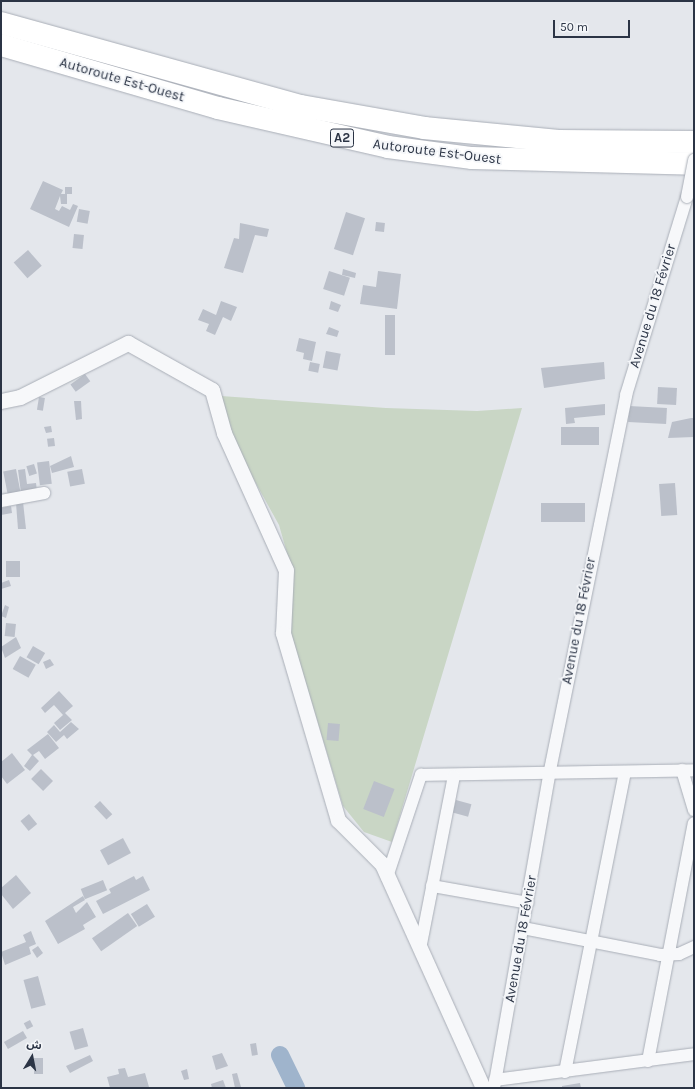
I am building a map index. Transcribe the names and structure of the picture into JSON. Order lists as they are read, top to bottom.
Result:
{
  "streets": {
    "highway": ["Autoroute Est-Ouest", "A2"],
    "street": ["Avenue du 18 Février"]
  },
  "scale_bar": "50 m",
  "north": "top"
}
